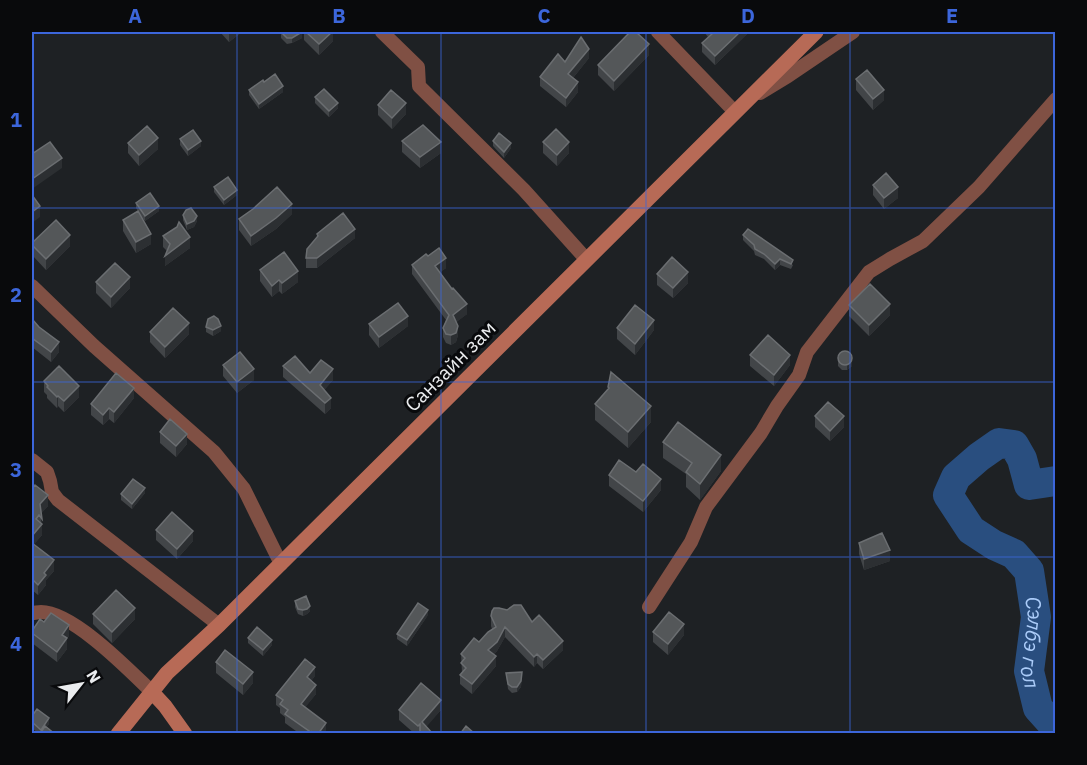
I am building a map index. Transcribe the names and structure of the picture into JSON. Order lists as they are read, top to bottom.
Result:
{
  "streets": {
    "main road": ["Санзайн зам"]
  },
  "water": ["Сэлбэ гол"],
  "north": "top right",
  "grid": {
    "columns": [
      "A",
      "B",
      "C",
      "D",
      "E"
    ],
    "rows": [
      "1",
      "2",
      "3",
      "4"
    ]
  }
}
